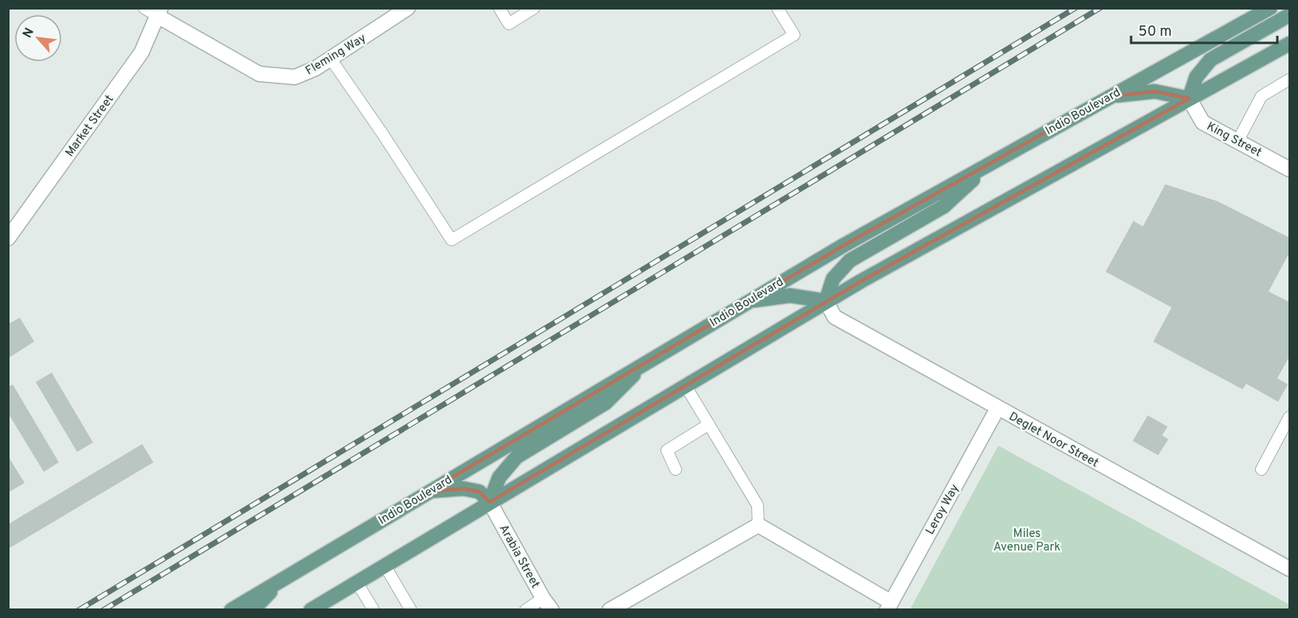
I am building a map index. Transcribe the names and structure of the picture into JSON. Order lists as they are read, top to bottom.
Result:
{
  "streets": {
    "main road": ["Indio Boulevard"],
    "street": [
      "Fleming Way",
      "Market Street",
      "King Street",
      "Deglet Noor Street",
      "Leroy Way",
      "Arabia Street"
    ]
  },
  "crossings": [
    ["Fleming Way", "Market Street"],
    ["Deglet Noor Street", "Leroy Way"]
  ],
  "parks": ["Miles Avenue Park"],
  "scale_bar": "50 m",
  "north": "top left"
}
